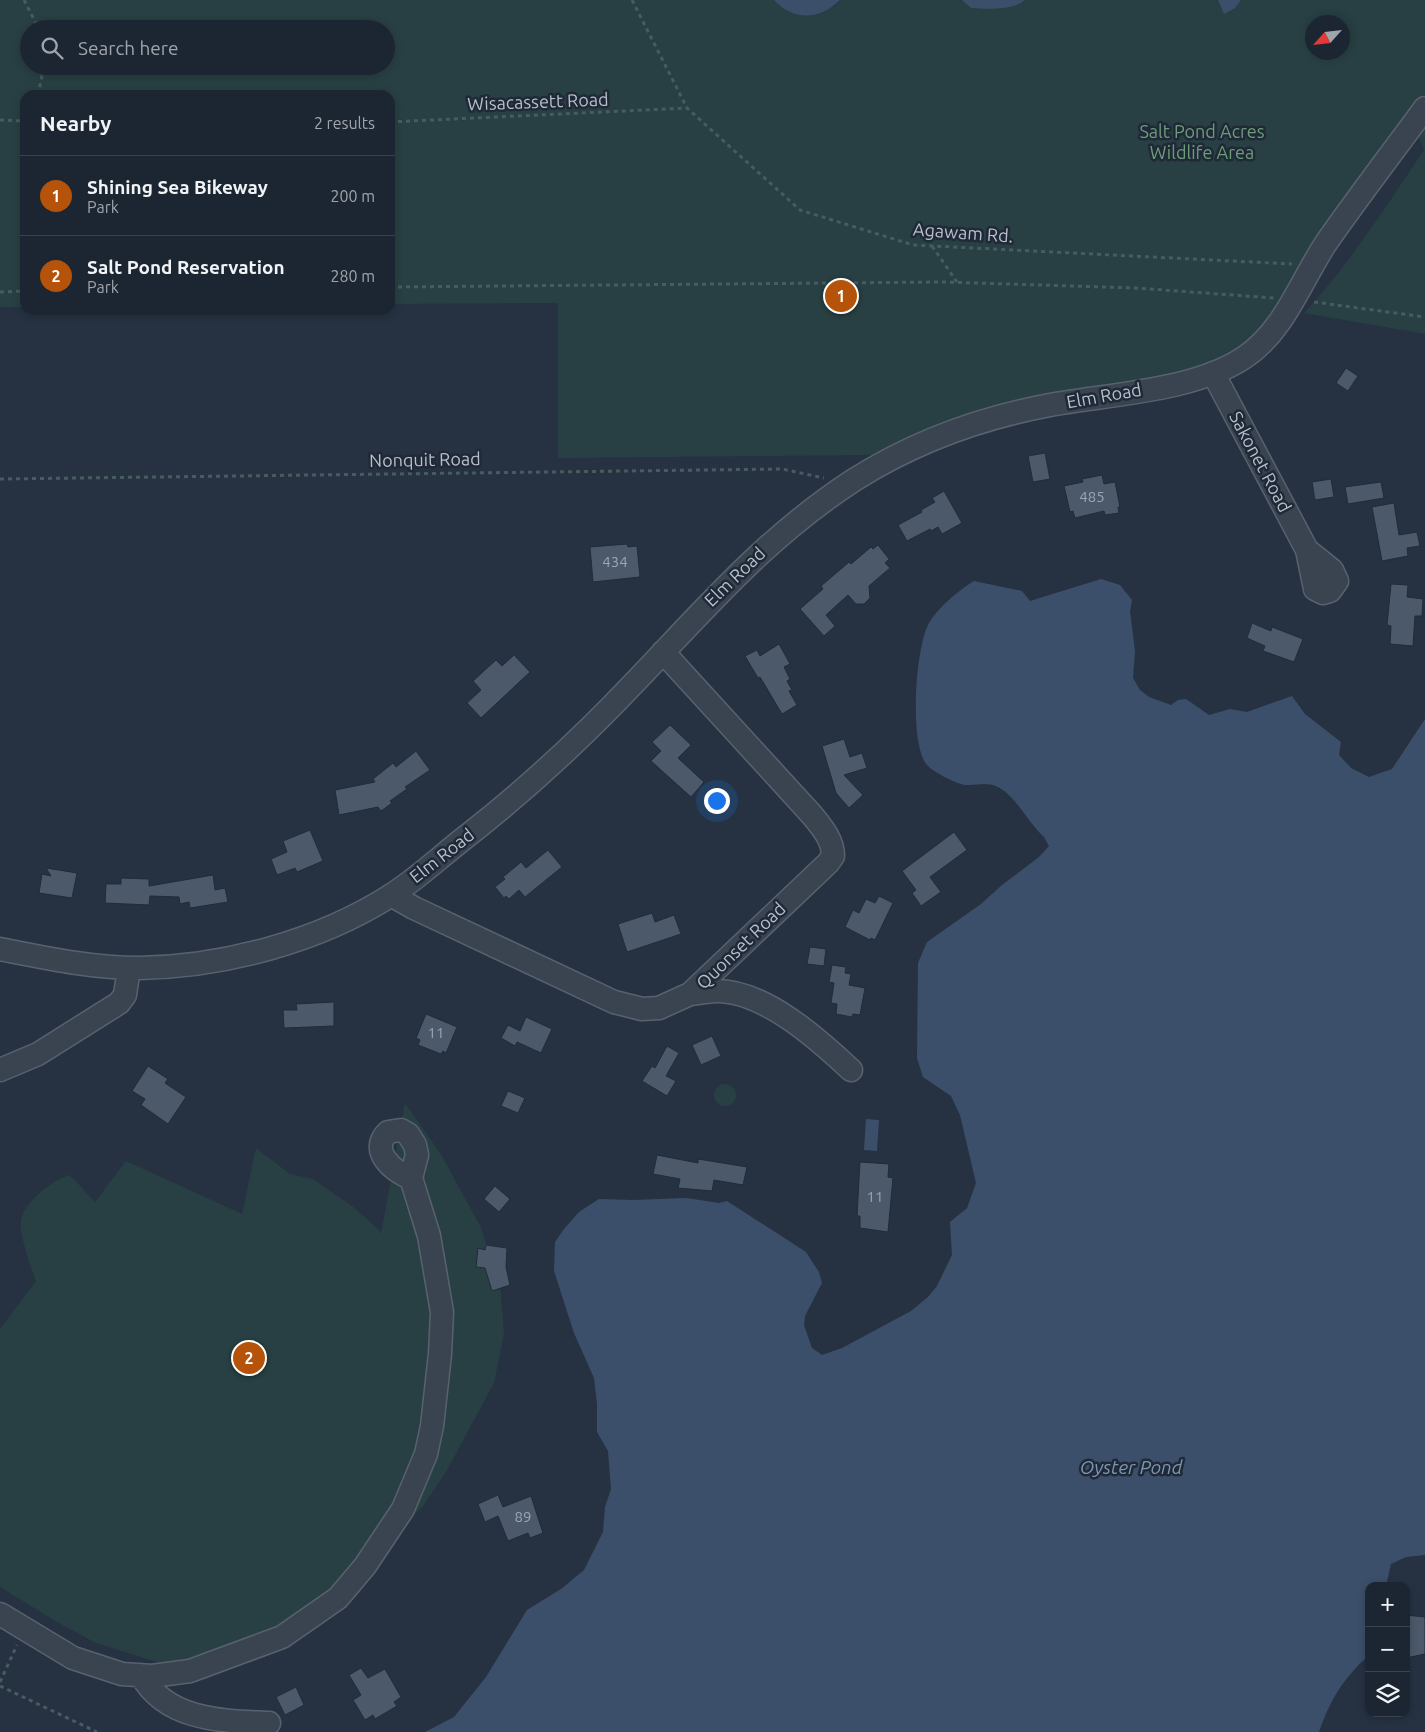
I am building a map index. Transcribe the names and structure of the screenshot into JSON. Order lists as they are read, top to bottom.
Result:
{
  "streets": {
    "street": ["Elm Road", "Sakonet Road", "Quonset Road"],
    "path": ["Wisacassett Road", "Agawam Rd.", "Nonquit Road"]
  },
  "crossings": [
    ["Wisacassett Road", "Agawam Rd."],
    ["Agawam Rd.", "Elm Road"],
    ["Elm Road", "Nonquit Road"],
    ["Elm Road", "Sakonet Road"],
    ["Elm Road", "Quonset Road"]
  ],
  "water": ["Oyster Pond"],
  "parks": ["Salt Pond Acres Wildlife Area"],
  "house_numbers": [
    "485",
    "434",
    "11",
    "11",
    "89"
  ],
  "north": "bottom left",
  "page": {
    "search": "Search here",
    "heading": ["Nearby", "2 results"],
    "list": [
      {
        "mark": "1",
        "name": "Shining Sea Bikeway",
        "note": "Park",
        "value": "200 m"
      },
      {
        "mark": "2",
        "name": "Salt Pond Reservation",
        "note": "Park",
        "value": "280 m"
      }
    ],
    "pins": ["1", "2"],
    "map_buttons": ["+", "−"]
  }
}
